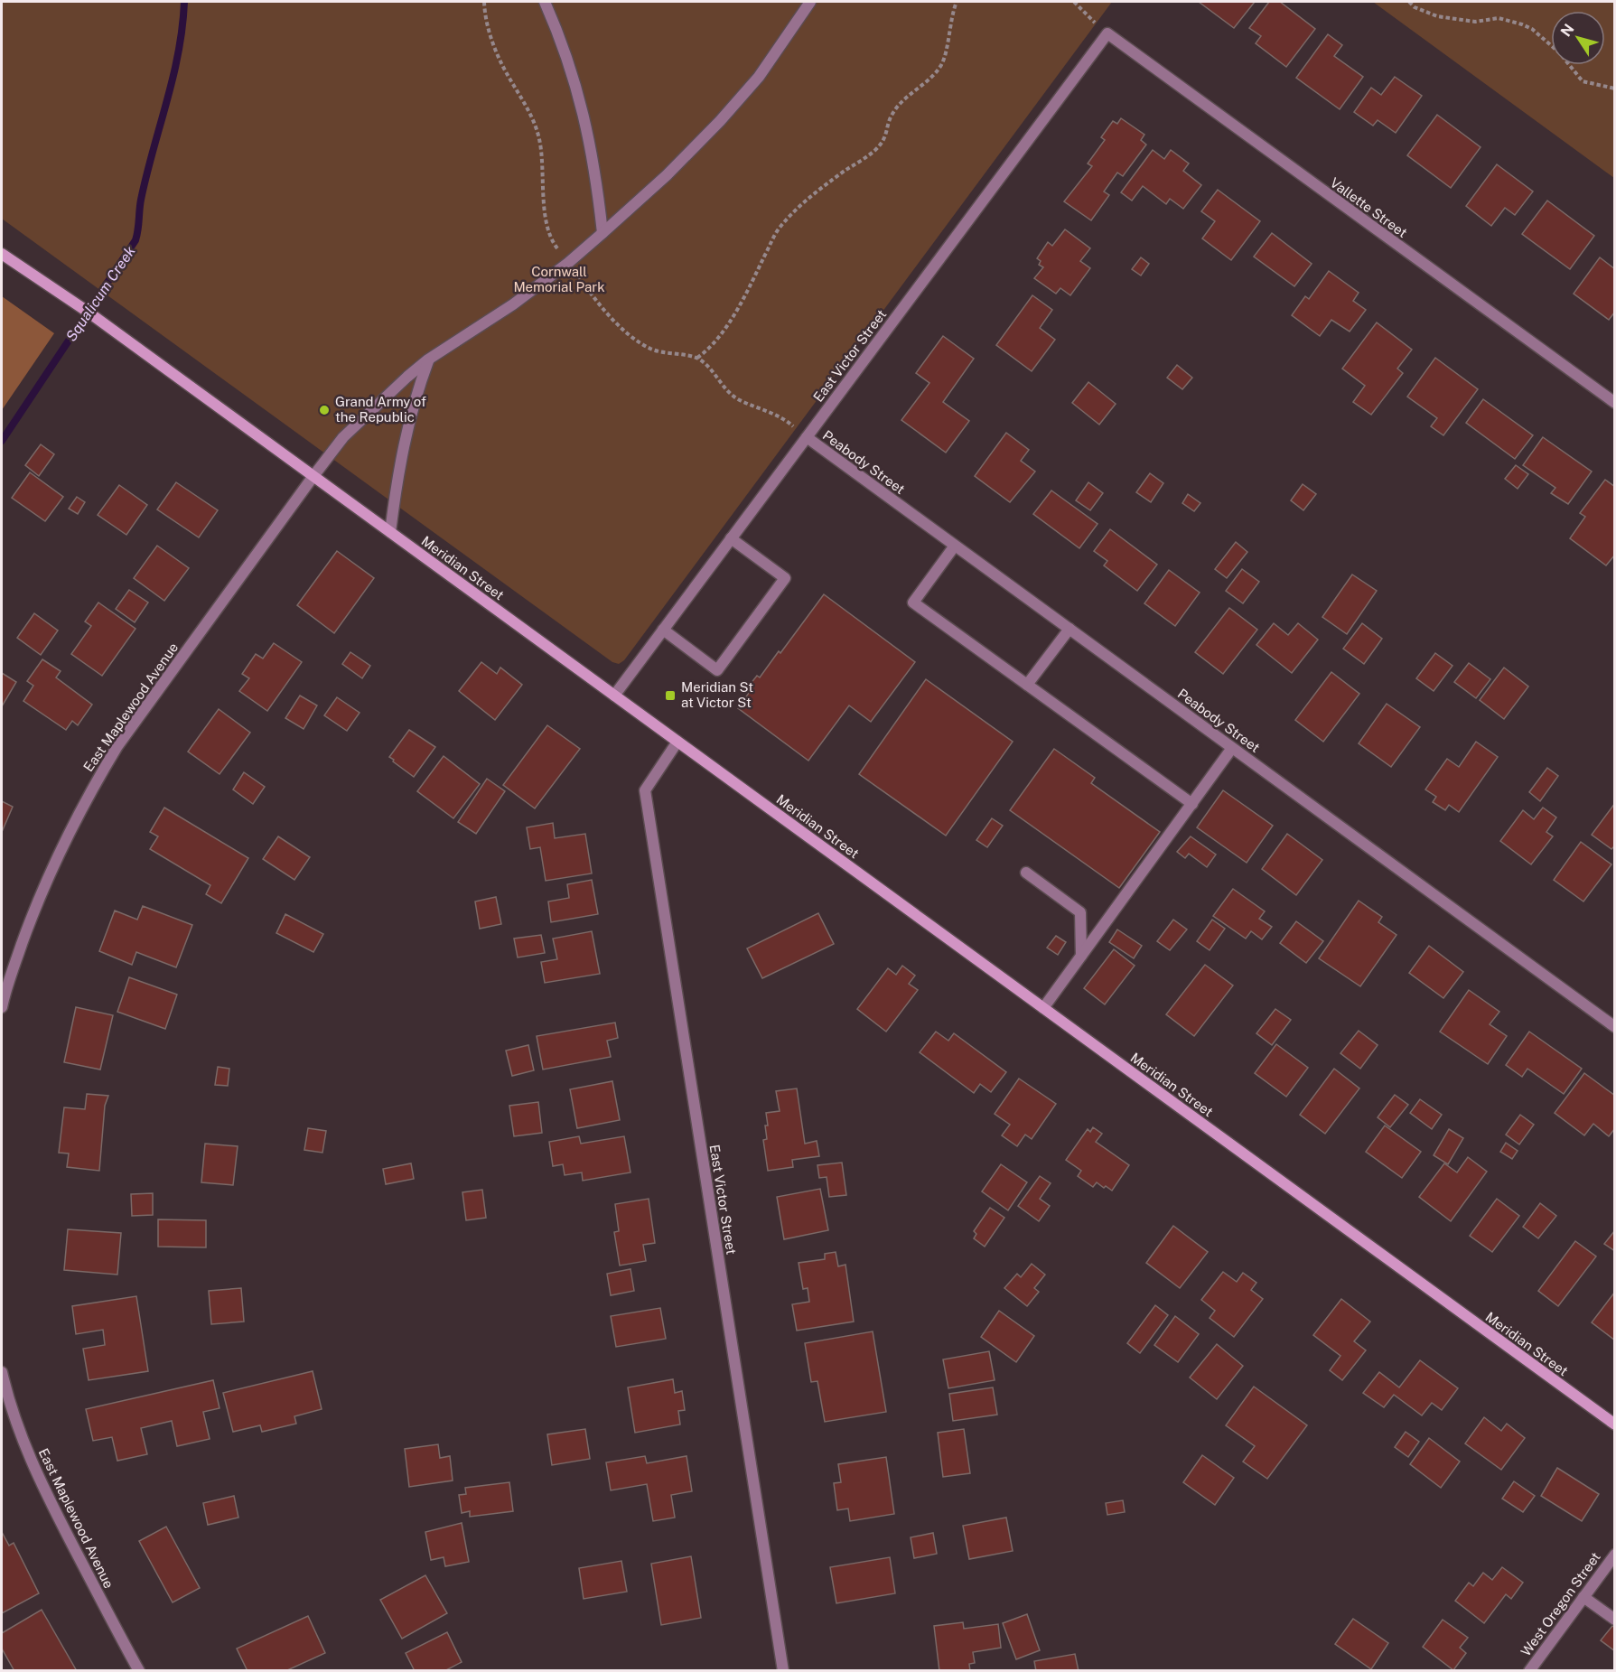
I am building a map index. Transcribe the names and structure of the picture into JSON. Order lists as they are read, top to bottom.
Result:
{
  "streets": {
    "main road": ["Meridian Street"],
    "street": [
      "Vallette Street",
      "East Victor Street",
      "Peabody Street",
      "East Maplewood Avenue",
      "West Oregon Street"
    ]
  },
  "crossings": [
    ["Vallette Street", "East Victor Street"],
    ["East Victor Street", "Peabody Street"],
    ["East Victor Street", "Meridian Street"],
    ["Meridian Street", "East Maplewood Avenue"]
  ],
  "water": ["Squalicum Creek"],
  "parks": ["Cornwall Memorial Park"],
  "places": {
    "other": ["Grand Army of the Republic"],
    "transit": ["Meridian St at Victor St"]
  },
  "north": "top left"
}
